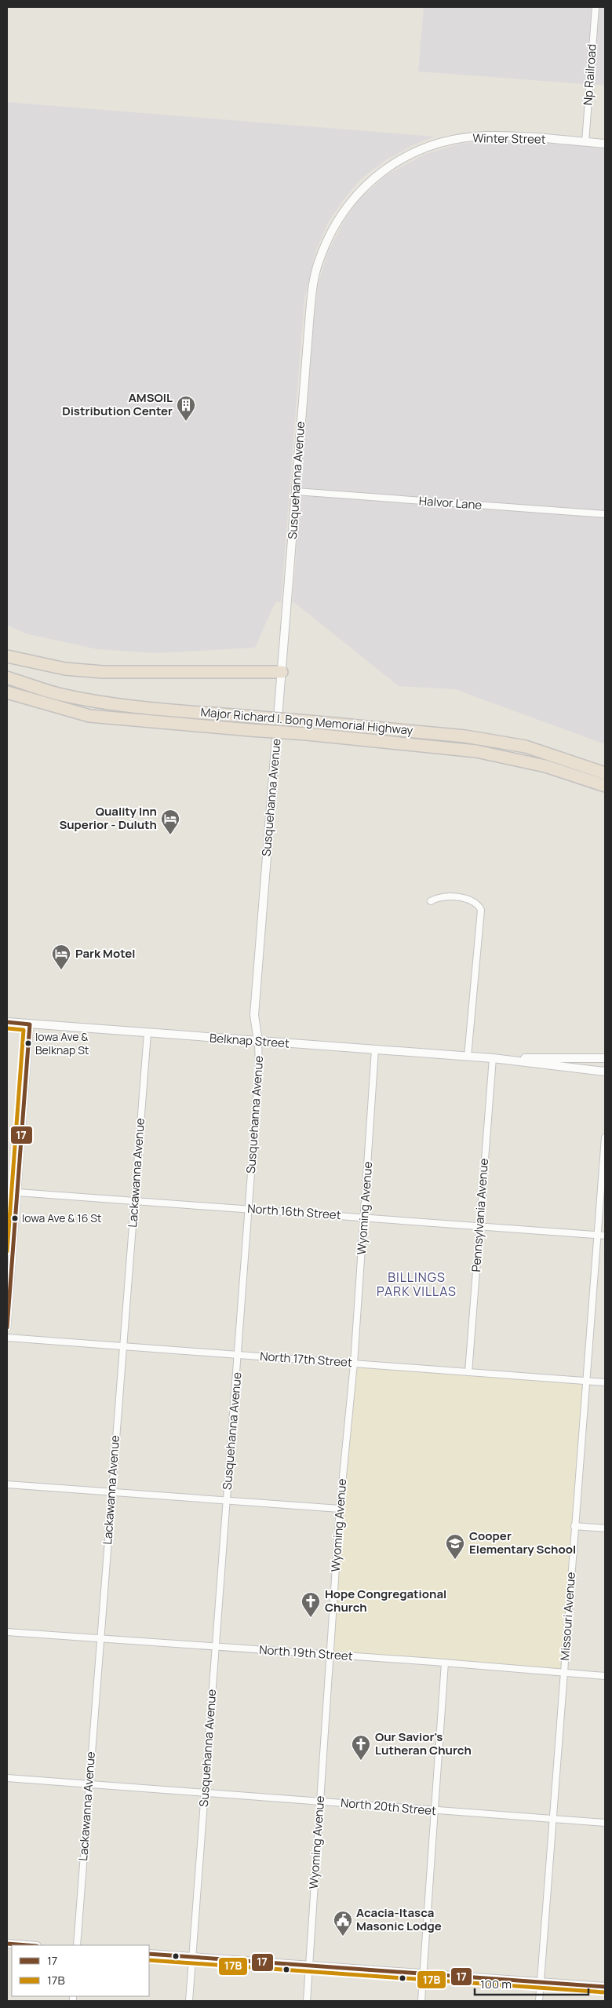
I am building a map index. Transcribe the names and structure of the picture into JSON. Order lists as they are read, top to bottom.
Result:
{
  "streets": {
    "highway": ["Major Richard I. Bong Memorial Highway"],
    "street": [
      "Np Railroad",
      "Winter Street",
      "Susquehanna Avenue",
      "Halvor Lane",
      "Belknap Street",
      "Lackawanna Avenue",
      "Wyoming Avenue",
      "North 16th Street",
      "Pennsylvania Avenue",
      "North 17th Street",
      "Missouri Avenue",
      "North 19th Street",
      "North 20th Street"
    ]
  },
  "crossings": [
    ["Np Railroad", "Winter Street"],
    ["Winter Street", "Susquehanna Avenue"],
    ["Susquehanna Avenue", "Halvor Lane"],
    ["Susquehanna Avenue", "Belknap Street"],
    ["Susquehanna Avenue", "North 16th Street"],
    ["Susquehanna Avenue", "North 17th Street"],
    ["Susquehanna Avenue", "North 19th Street"],
    ["Susquehanna Avenue", "North 20th Street"],
    ["Belknap Street", "Lackawanna Avenue"],
    ["Belknap Street", "Wyoming Avenue"],
    ["Belknap Street", "Pennsylvania Avenue"],
    ["Lackawanna Avenue", "North 16th Street"],
    ["Lackawanna Avenue", "North 17th Street"],
    ["Lackawanna Avenue", "North 19th Street"],
    ["Lackawanna Avenue", "North 20th Street"],
    ["Wyoming Avenue", "North 16th Street"],
    ["Wyoming Avenue", "North 17th Street"],
    ["Wyoming Avenue", "North 19th Street"],
    ["Wyoming Avenue", "North 20th Street"],
    ["North 16th Street", "Pennsylvania Avenue"],
    ["North 16th Street", "Missouri Avenue"],
    ["Pennsylvania Avenue", "North 17th Street"],
    ["North 17th Street", "Missouri Avenue"],
    ["Missouri Avenue", "North 19th Street"],
    ["Missouri Avenue", "North 20th Street"]
  ],
  "districts": ["BILLINGS PARK VILLAS"],
  "places": {
    "building": ["AMSOIL Distribution Center"],
    "hotel": ["Quality Inn Superior - Duluth", "Park Motel"],
    "other": ["Iowa Ave & Belknap St", "Iowa Ave & 16 St"],
    "school or university": ["Cooper Elementary School"],
    "church": ["Hope Congregational Church", "Our Savior's Lutheran Church"],
    "public building": ["Acacia-Itasca Masonic Lodge"]
  },
  "lines": ["transit line 17", "transit line 17B"],
  "legend": ["17", "17B"],
  "scale_bar": "100 m"
}
